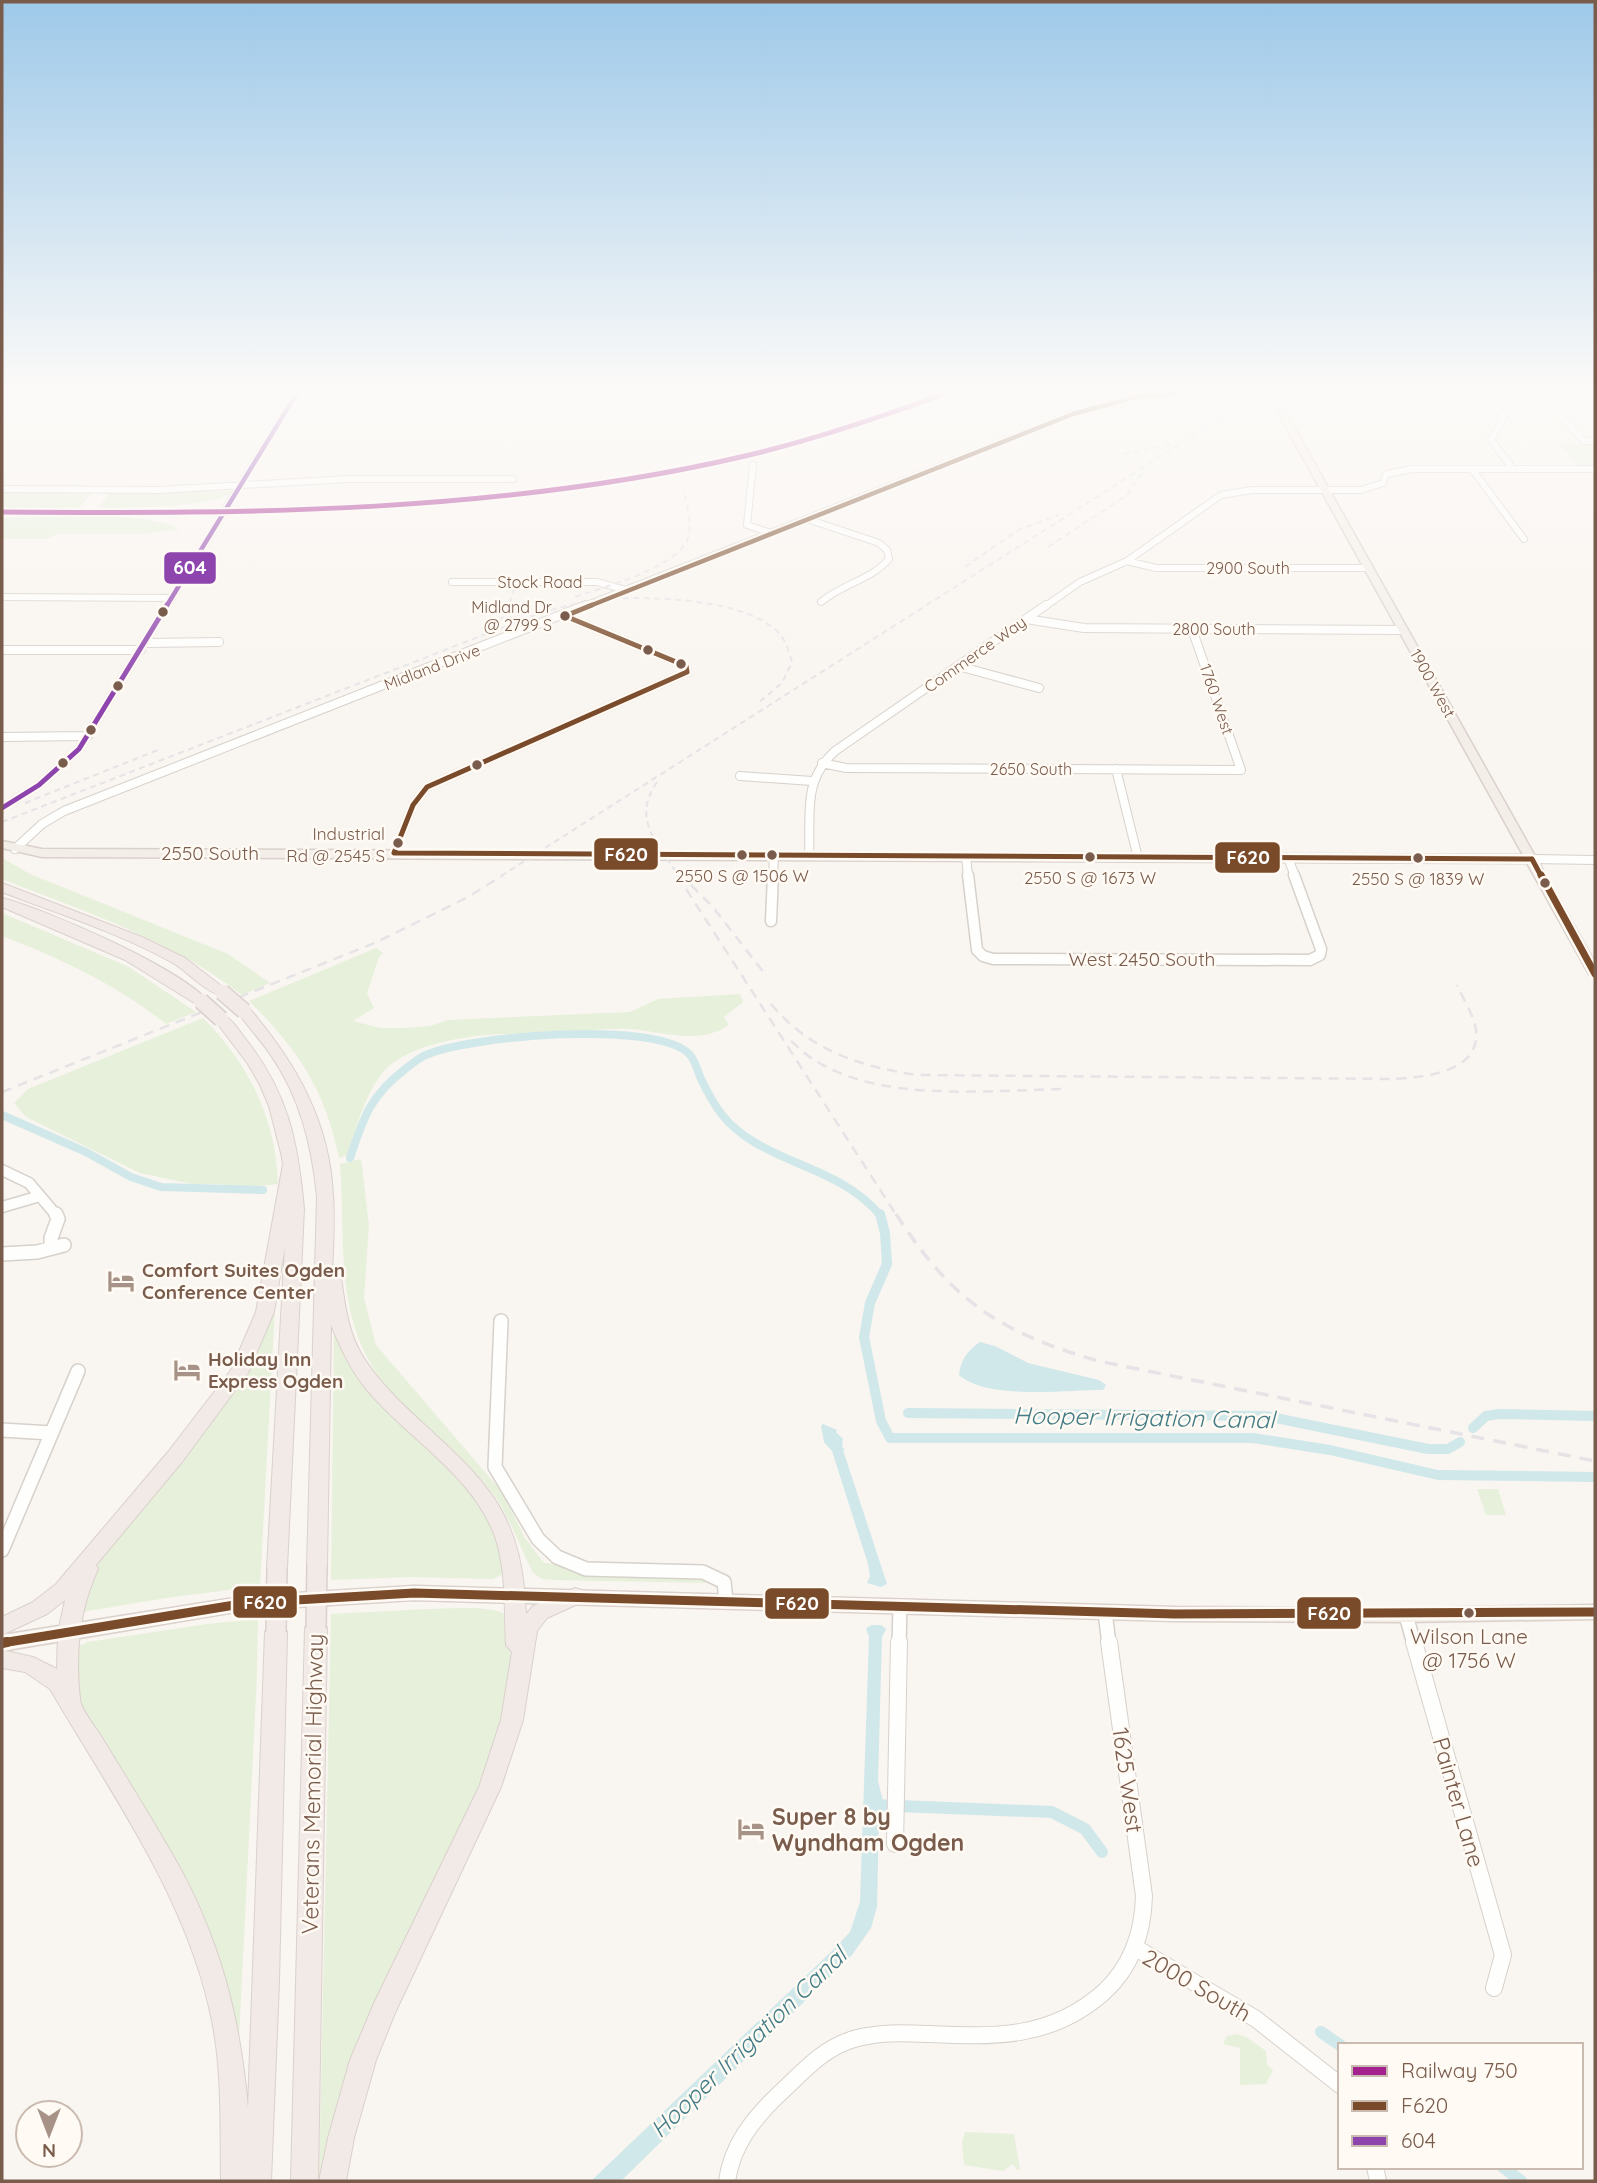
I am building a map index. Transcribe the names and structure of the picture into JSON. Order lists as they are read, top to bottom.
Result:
{
  "streets": {
    "highway": ["Veterans Memorial Highway"],
    "main road": ["1900 West", "2550 South"],
    "street": [
      "2900 South",
      "Stock Road",
      "2800 South",
      "Commerce Way",
      "Midland Drive",
      "1760 West",
      "2650 South",
      "West 2450 South",
      "1625 West",
      "Painter Lane",
      "2000 South"
    ]
  },
  "crossings": [
    ["2900 South", "Commerce Way"],
    ["2900 South", "1900 West"],
    ["Stock Road", "Midland Drive"],
    ["2800 South", "Commerce Way"],
    ["2800 South", "1900 West"],
    ["2800 South", "1760 West"],
    ["Commerce Way", "2650 South"],
    ["Commerce Way", "2550 South"],
    ["Midland Drive", "2550 South"],
    ["1900 West", "2550 South"],
    ["1760 West", "2650 South"],
    ["2550 South", "West 2450 South"],
    ["1625 West", "2000 South"]
  ],
  "water": ["Hooper Irrigation Canal"],
  "places": {
    "other": [
      "Midland Dr @ 2799 S",
      "Industrial Rd @ 2545 S",
      "2550 S @ 1506 W",
      "2550 S @ 1673 W",
      "2550 S @ 1839 W",
      "Wilson Lane @ 1756 W"
    ],
    "hotel": ["Comfort Suites Ogden Conference Center", "Holiday Inn Express Ogden", "Super 8 by Wyndham Ogden"]
  },
  "lines": ["rail line 750", "transit line F620", "transit line 604"],
  "legend": ["Railway 750", "F620", "604"],
  "north": "bottom"
}
